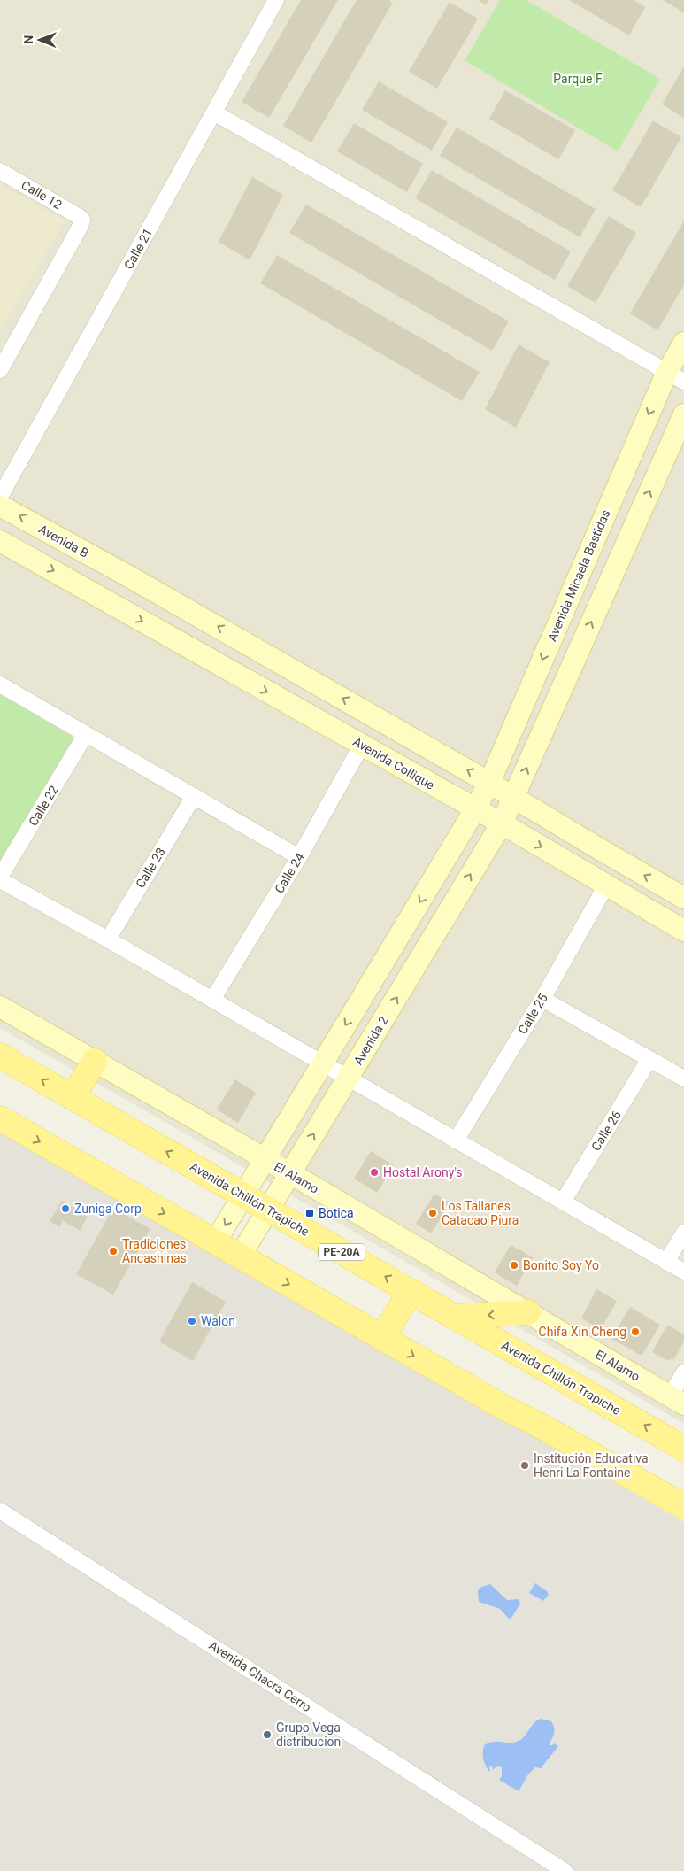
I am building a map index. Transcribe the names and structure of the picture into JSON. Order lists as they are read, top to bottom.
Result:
{
  "streets": {
    "main road": ["Avenida Chillón Trapiche", "PE-20A"],
    "street": [
      "Calle 12",
      "Calle 21",
      "Avenida B",
      "Avenida Micaela Bastidas",
      "Avenida Collique",
      "Calle 22",
      "Calle 23",
      "Calle 24",
      "Calle 25",
      "Avenida 2",
      "Calle 26",
      "El Alamo",
      "Avenida Chacra Cerro"
    ]
  },
  "crossings": [
    ["Avenida B", "Avenida Micaela Bastidas"],
    ["Avenida Micaela Bastidas", "Avenida Collique"],
    ["Avenida Collique", "Calle 24"],
    ["Avenida Collique", "Calle 25"],
    ["Avenida Collique", "Avenida 2"],
    ["Avenida 2", "El Alamo"],
    ["Avenida 2", "Avenida Chillón Trapiche"]
  ],
  "parks": ["Parque F"],
  "places": {
    "other": [
      "Hostal Arony's",
      "Zuniga Corp",
      "Los Tallanes Catacao Piura",
      "Tradiciones Ancashinas",
      "Bonito Soy Yo",
      "Walon",
      "Chifa Xin Cheng",
      "Institución Educativa Henri La Fontaine",
      "Grupo Vega distribucion"
    ],
    "transit": ["Botica"]
  },
  "north": "left"
}
